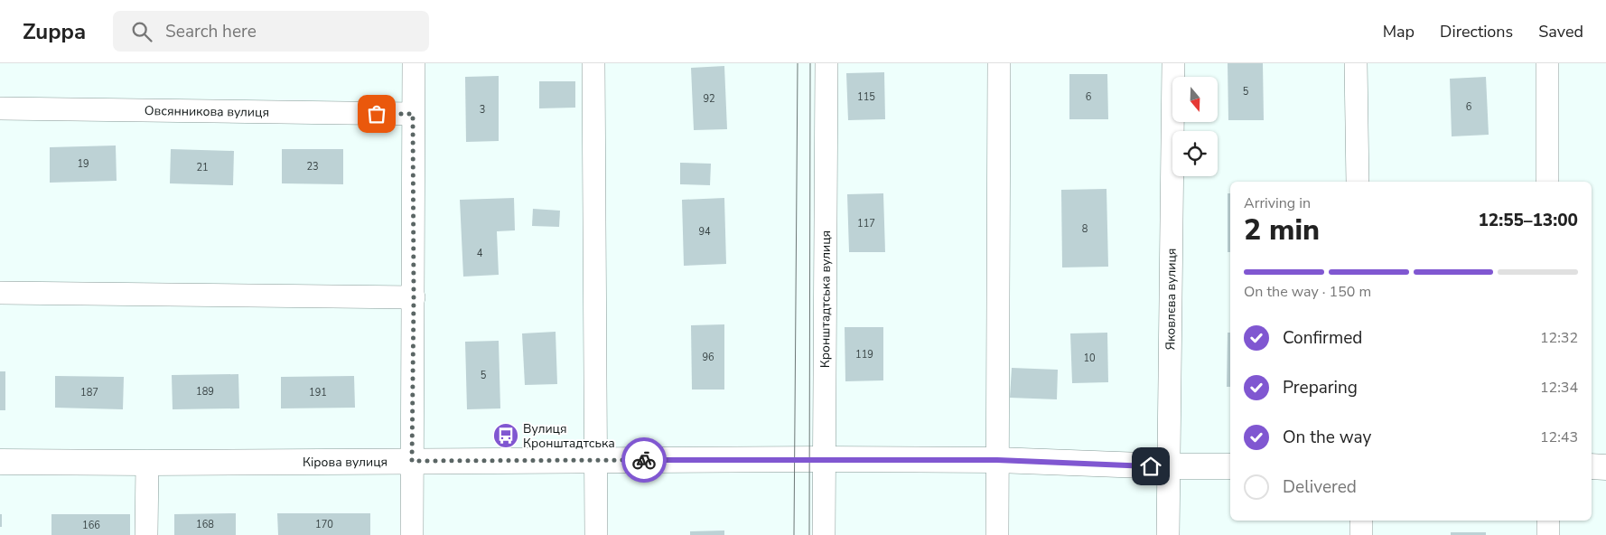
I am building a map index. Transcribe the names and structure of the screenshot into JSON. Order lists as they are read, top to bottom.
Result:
{
  "streets": {
    "main road": ["Кірова вулиця"],
    "street": ["Овсянникова вулиця", "Кронштадтська вулиця", "Яковлєва вулиця"]
  },
  "crossings": [
    ["Кронштадтська вулиця", "Кірова вулиця"],
    ["Яковлєва вулиця", "Кірова вулиця"]
  ],
  "places": {
    "bus stop": ["Вулиця Кронштадтська"]
  },
  "house_numbers": [
    "5",
    "115",
    "6",
    "92",
    "6",
    "3",
    "19",
    "23",
    "21",
    "117",
    "8",
    "94",
    "4",
    "119",
    "96",
    "10",
    "5",
    "189",
    "187",
    "191",
    "168",
    "170",
    "166"
  ],
  "north": "bottom",
  "page": {
    "header": "Zuppa",
    "search": "Search here",
    "nav": ["Map", "Directions", "Saved"],
    "heading": ["2 min", "Arriving in", "12:55–13:00"],
    "bar": "On the way · 150 m",
    "list": [
      ["Confirmed", "12:32"],
      ["Preparing", "12:34"],
      ["On the way", "12:43"],
      "Delivered"
    ]
  }
}
